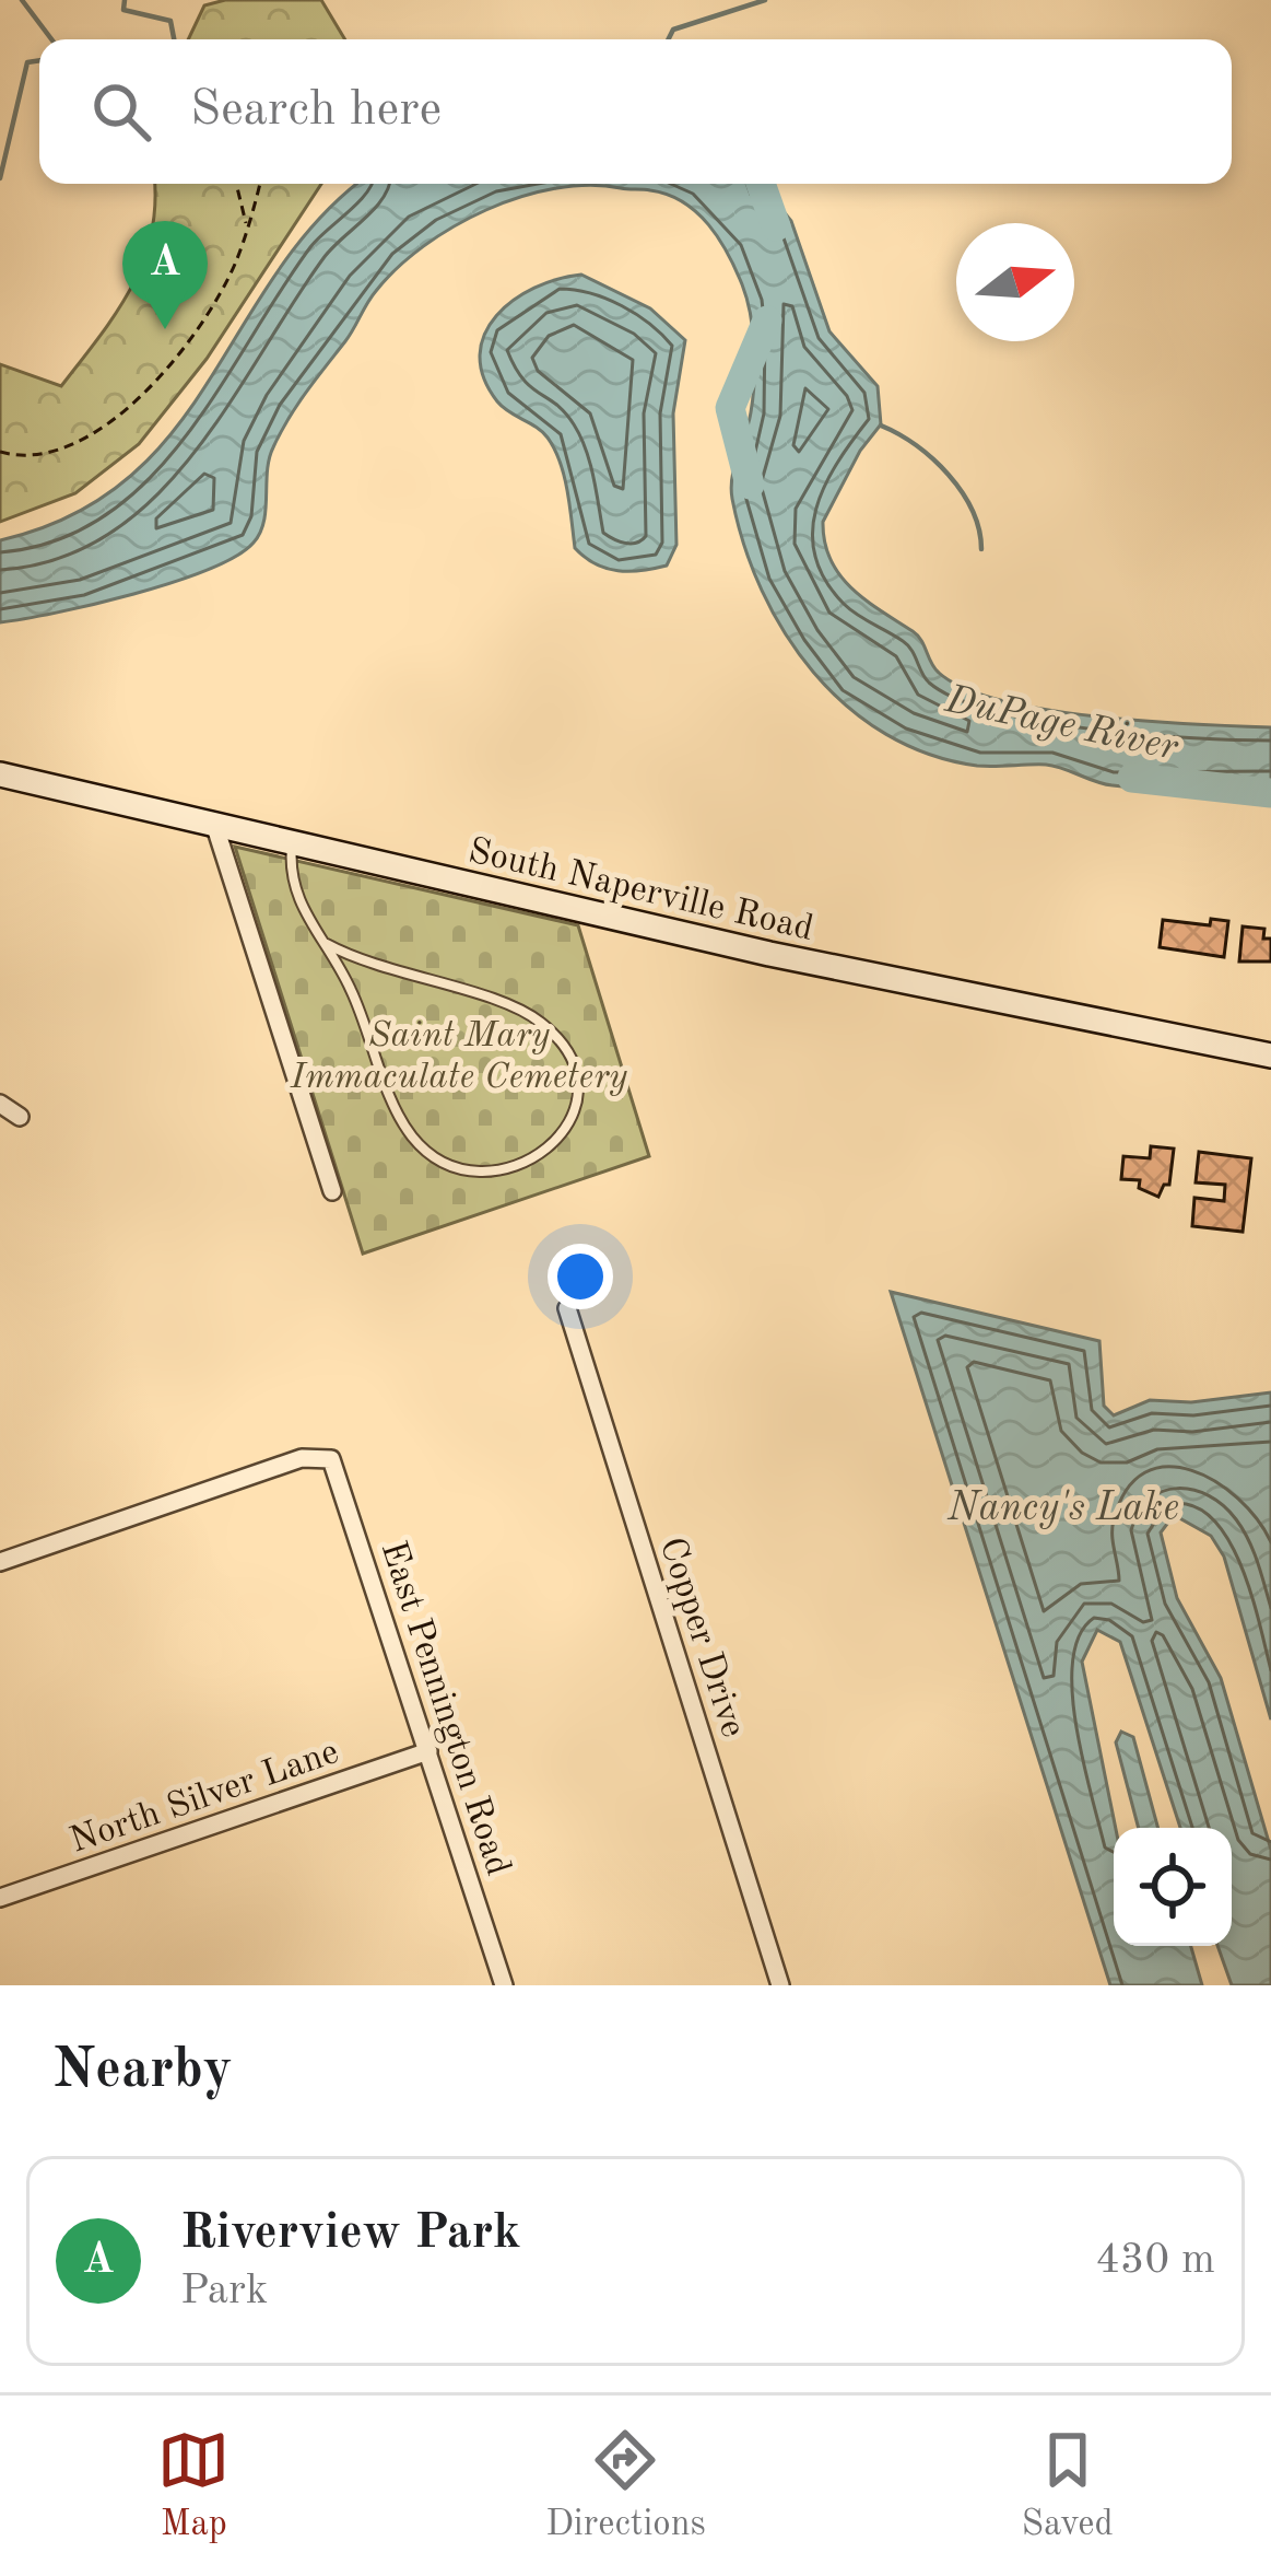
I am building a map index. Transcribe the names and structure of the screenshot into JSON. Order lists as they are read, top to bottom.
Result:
{
  "streets": {
    "main road": ["South Naperville Road"],
    "street": ["Copper Drive", "East Pennington Road", "North Silver Lane"]
  },
  "crossings": [
    ["East Pennington Road", "North Silver Lane"]
  ],
  "water": ["DuPage River", "Nancy's Lake"],
  "parks": ["Saint Mary Immaculate Cemetery"],
  "north": "right",
  "page": {
    "search": "Search here",
    "pins": "A",
    "heading": "Nearby",
    "list": [
      {
        "mark": "A",
        "name": "Riverview Park",
        "note": "Park",
        "value": "430 m"
      }
    ],
    "nav": ["Map", "Directions", "Saved"]
  }
}
